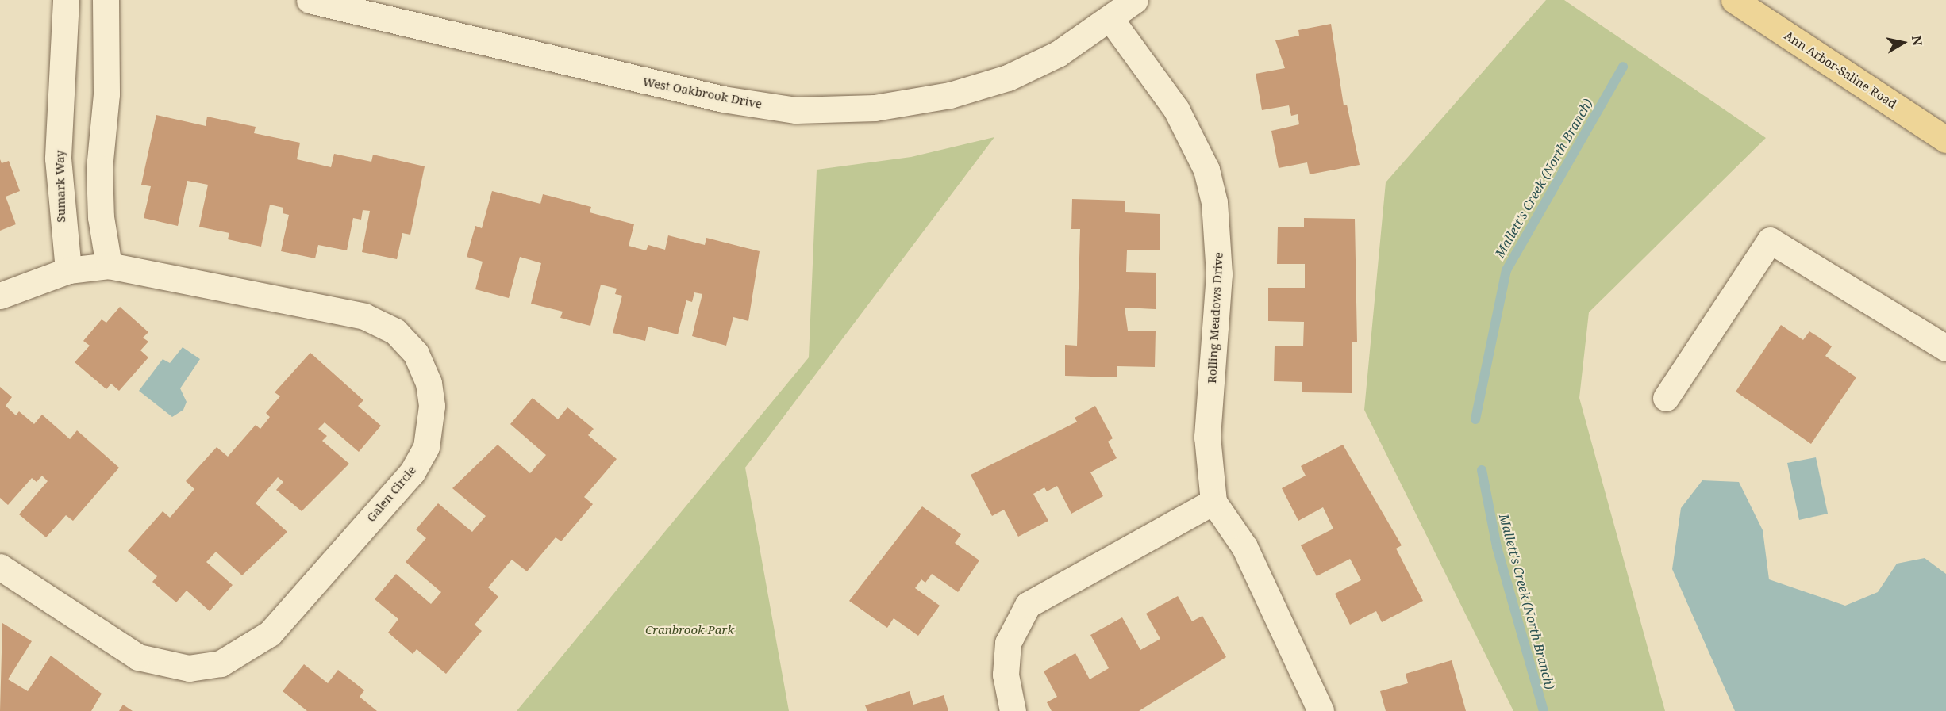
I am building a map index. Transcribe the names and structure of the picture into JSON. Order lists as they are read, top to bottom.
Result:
{
  "streets": {
    "main road": ["Ann Arbor-Saline Road"],
    "street": [
      "West Oakbrook Drive",
      "Sumark Way",
      "Rolling Meadows Drive",
      "Galen Circle"
    ]
  },
  "crossings": [
    ["West Oakbrook Drive", "Rolling Meadows Drive"],
    ["Sumark Way", "Galen Circle"]
  ],
  "water": ["Mallett's Creek (North Branch)"],
  "parks": ["Cranbrook Park"],
  "north": "right"
}
